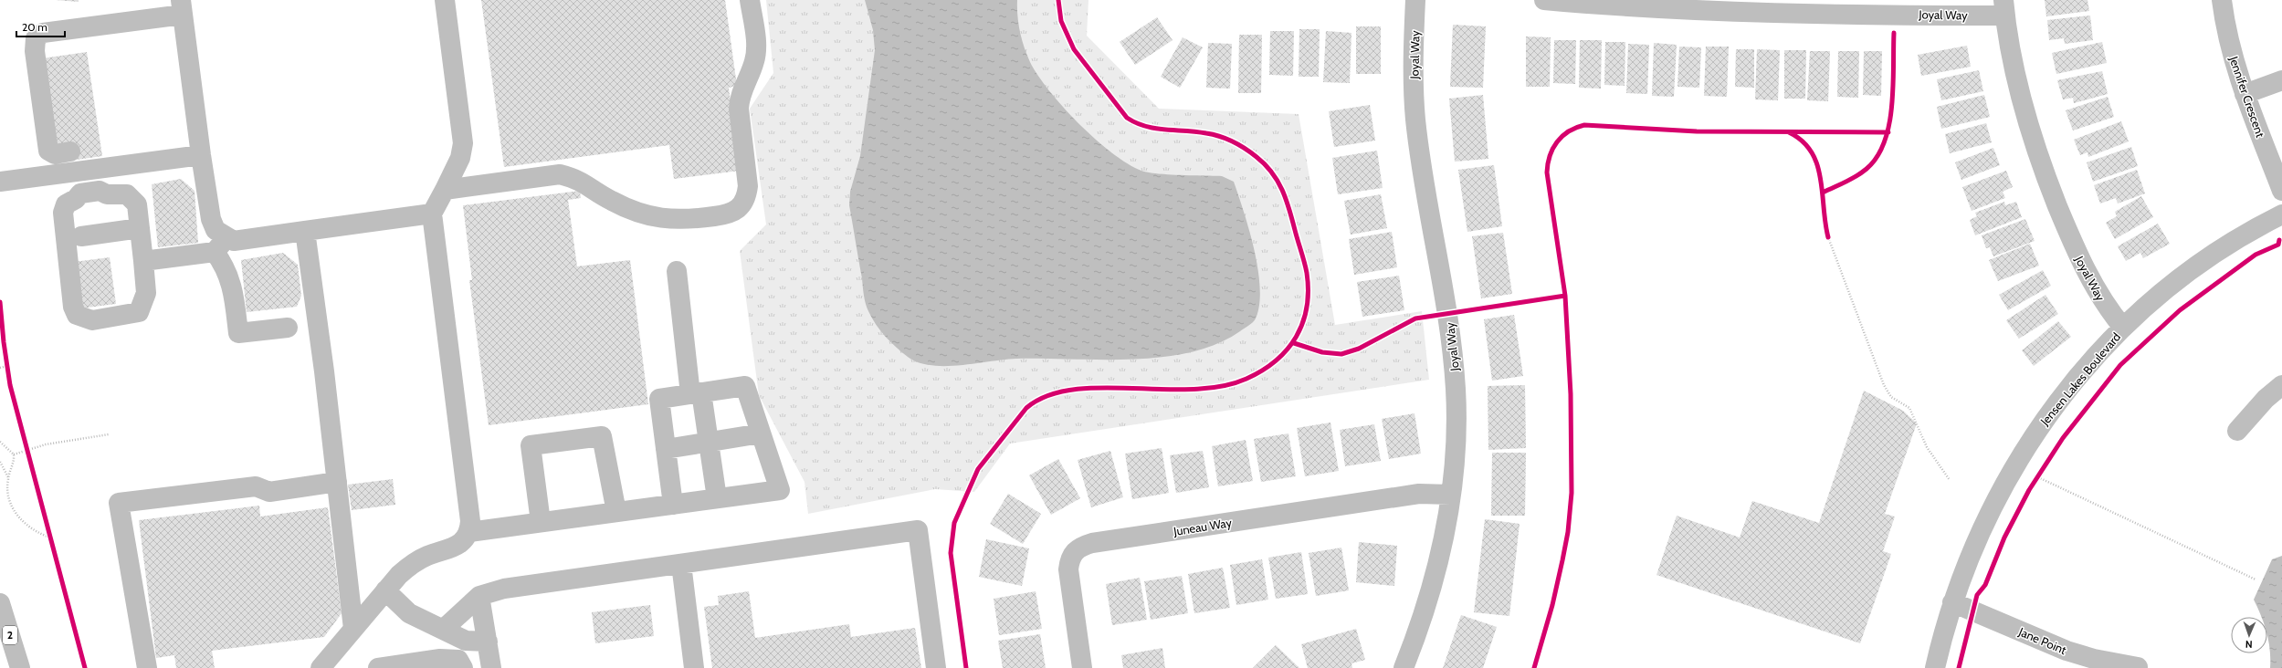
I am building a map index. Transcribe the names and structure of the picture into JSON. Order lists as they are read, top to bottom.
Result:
{
  "streets": {
    "street": [
      "Joyal Way",
      "Jennifer Crescent",
      "Jensen Lakes Boulevard",
      "Juneau Way",
      "2",
      "Jane Point"
    ]
  },
  "crossings": [
    ["Joyal Way", "Jensen Lakes Boulevard"],
    ["Joyal Way", "Juneau Way"],
    ["Jensen Lakes Boulevard", "Jane Point"]
  ],
  "scale_bar": "20 m",
  "north": "bottom"
}
